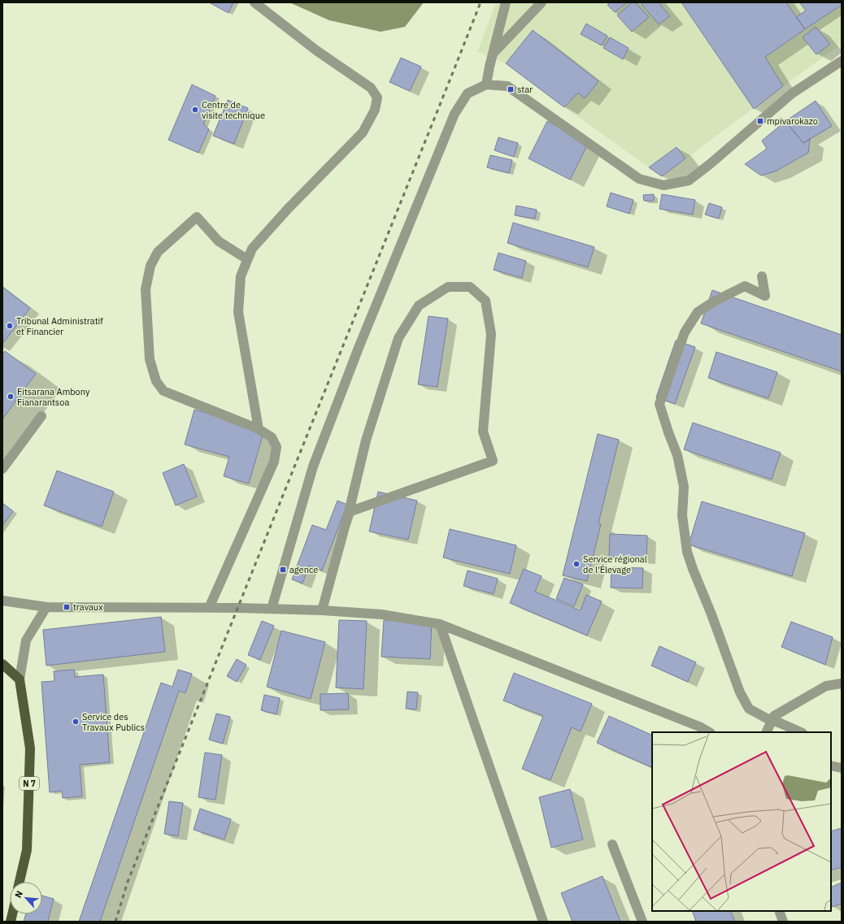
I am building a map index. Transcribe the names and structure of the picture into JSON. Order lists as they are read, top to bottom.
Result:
{
  "streets": {
    "main road": ["N 7"]
  },
  "places": {
    "transit": [
      "star",
      "mpivarokazo",
      "agence",
      "travaux"
    ],
    "other": [
      "Centre de visite technique",
      "Tribunal Administratif et Financier",
      "Fitsarana Ambony Fianarantsoa",
      "Service régional de l'Élevage",
      "Service des Travaux Publics"
    ]
  },
  "north": "top left"
}
